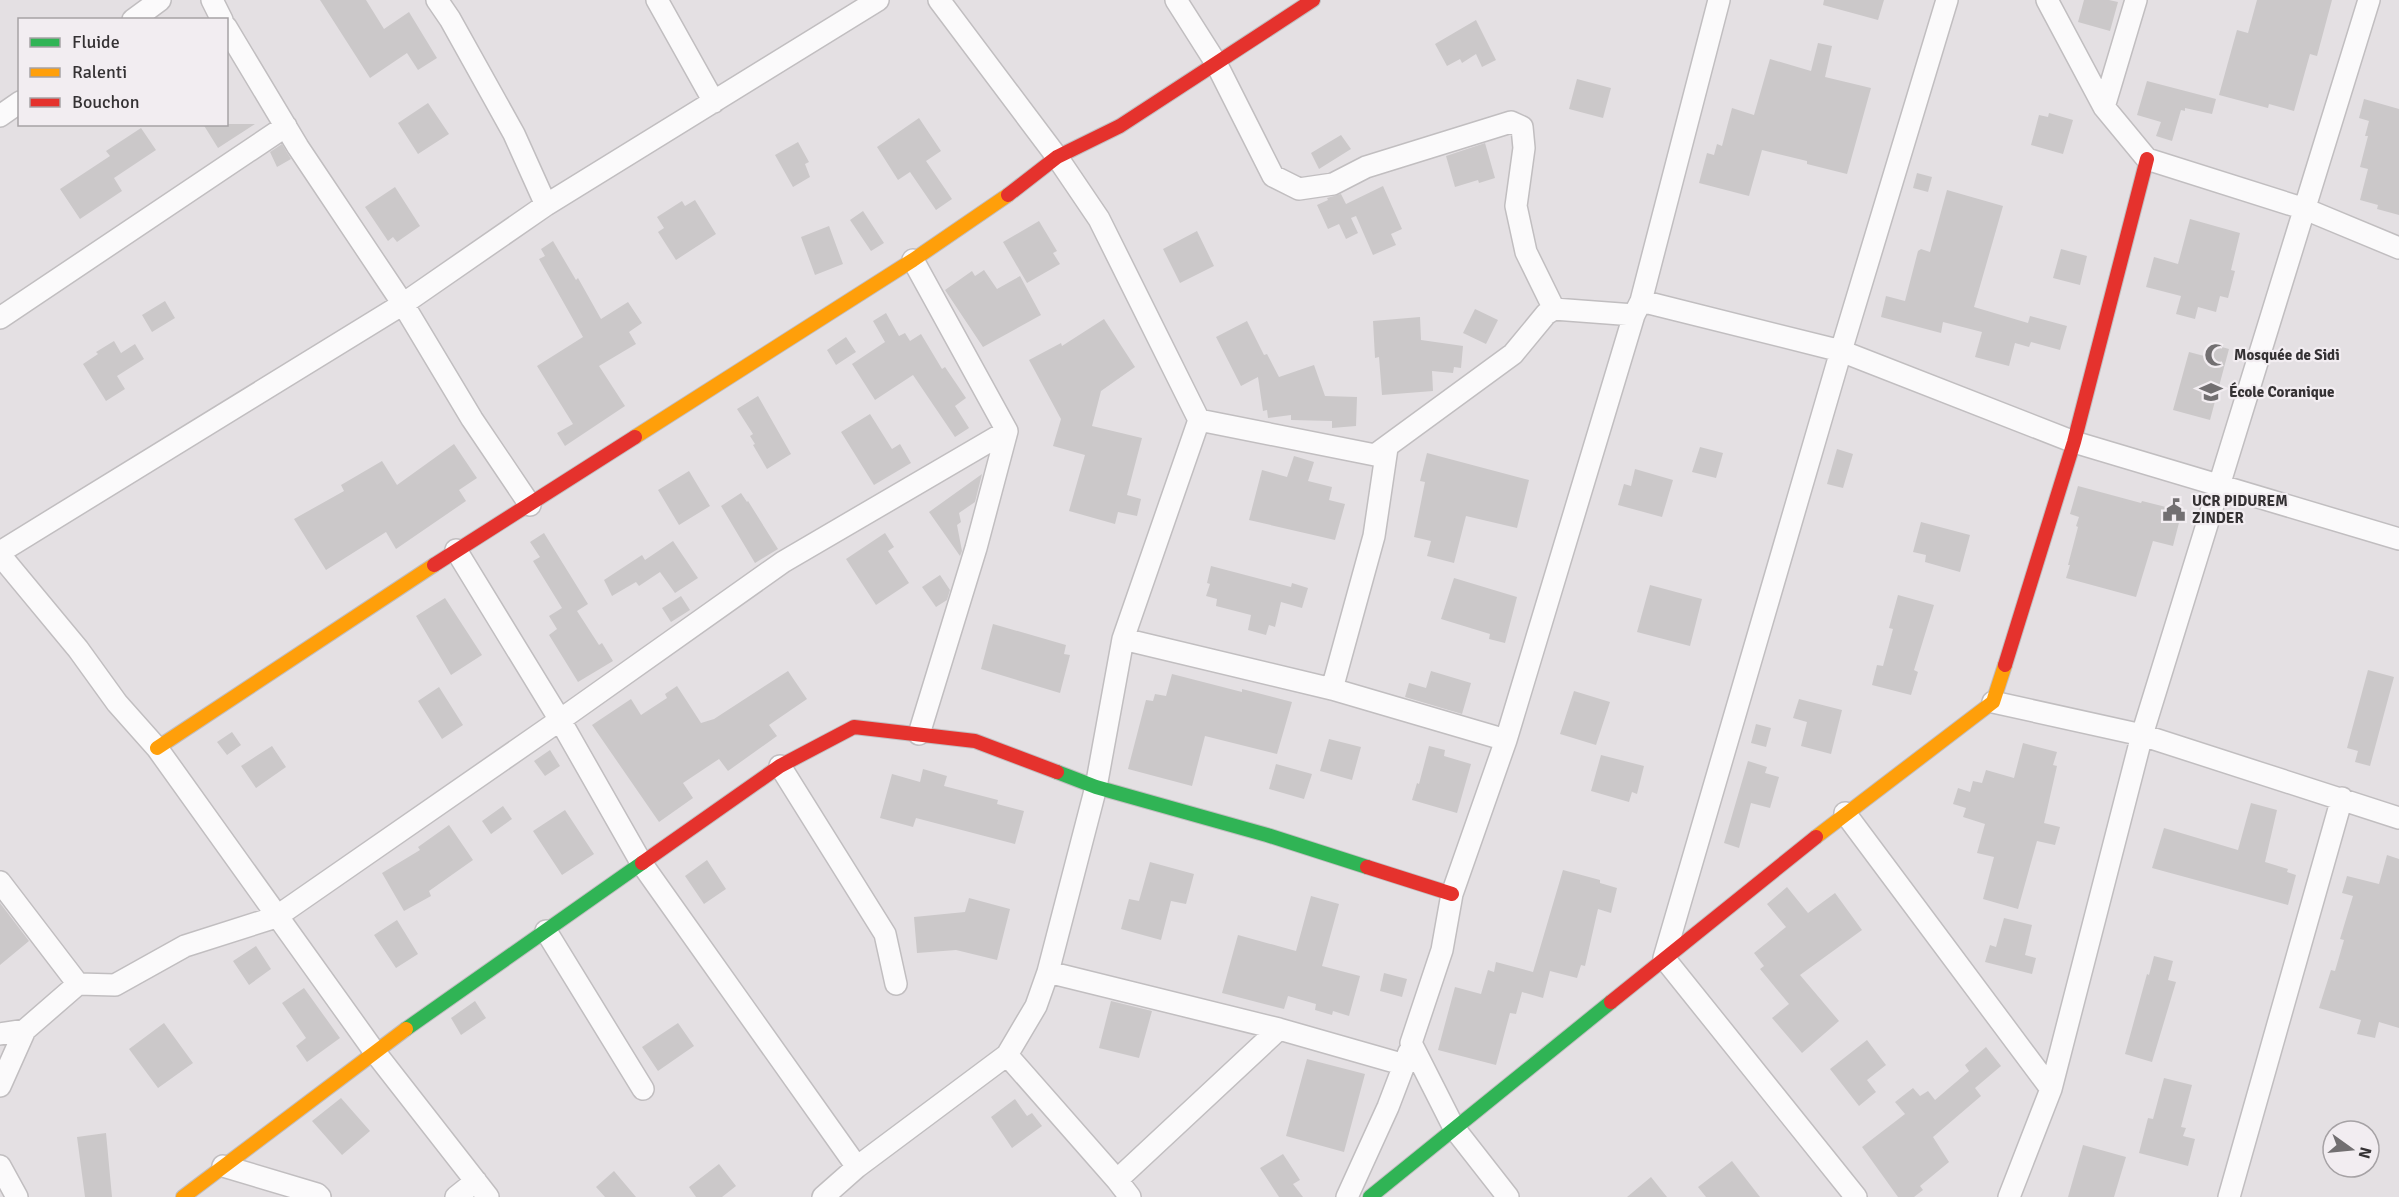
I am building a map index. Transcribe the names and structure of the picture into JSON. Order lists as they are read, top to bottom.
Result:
{
  "places": {
    "mosque": ["Mosquée de Sidi"],
    "school or university": ["École Coranique"],
    "public building": ["UCR PIDUREM ZINDER"]
  },
  "legend": ["Fluide", "Ralenti", "Bouchon"],
  "north": "right"
}
